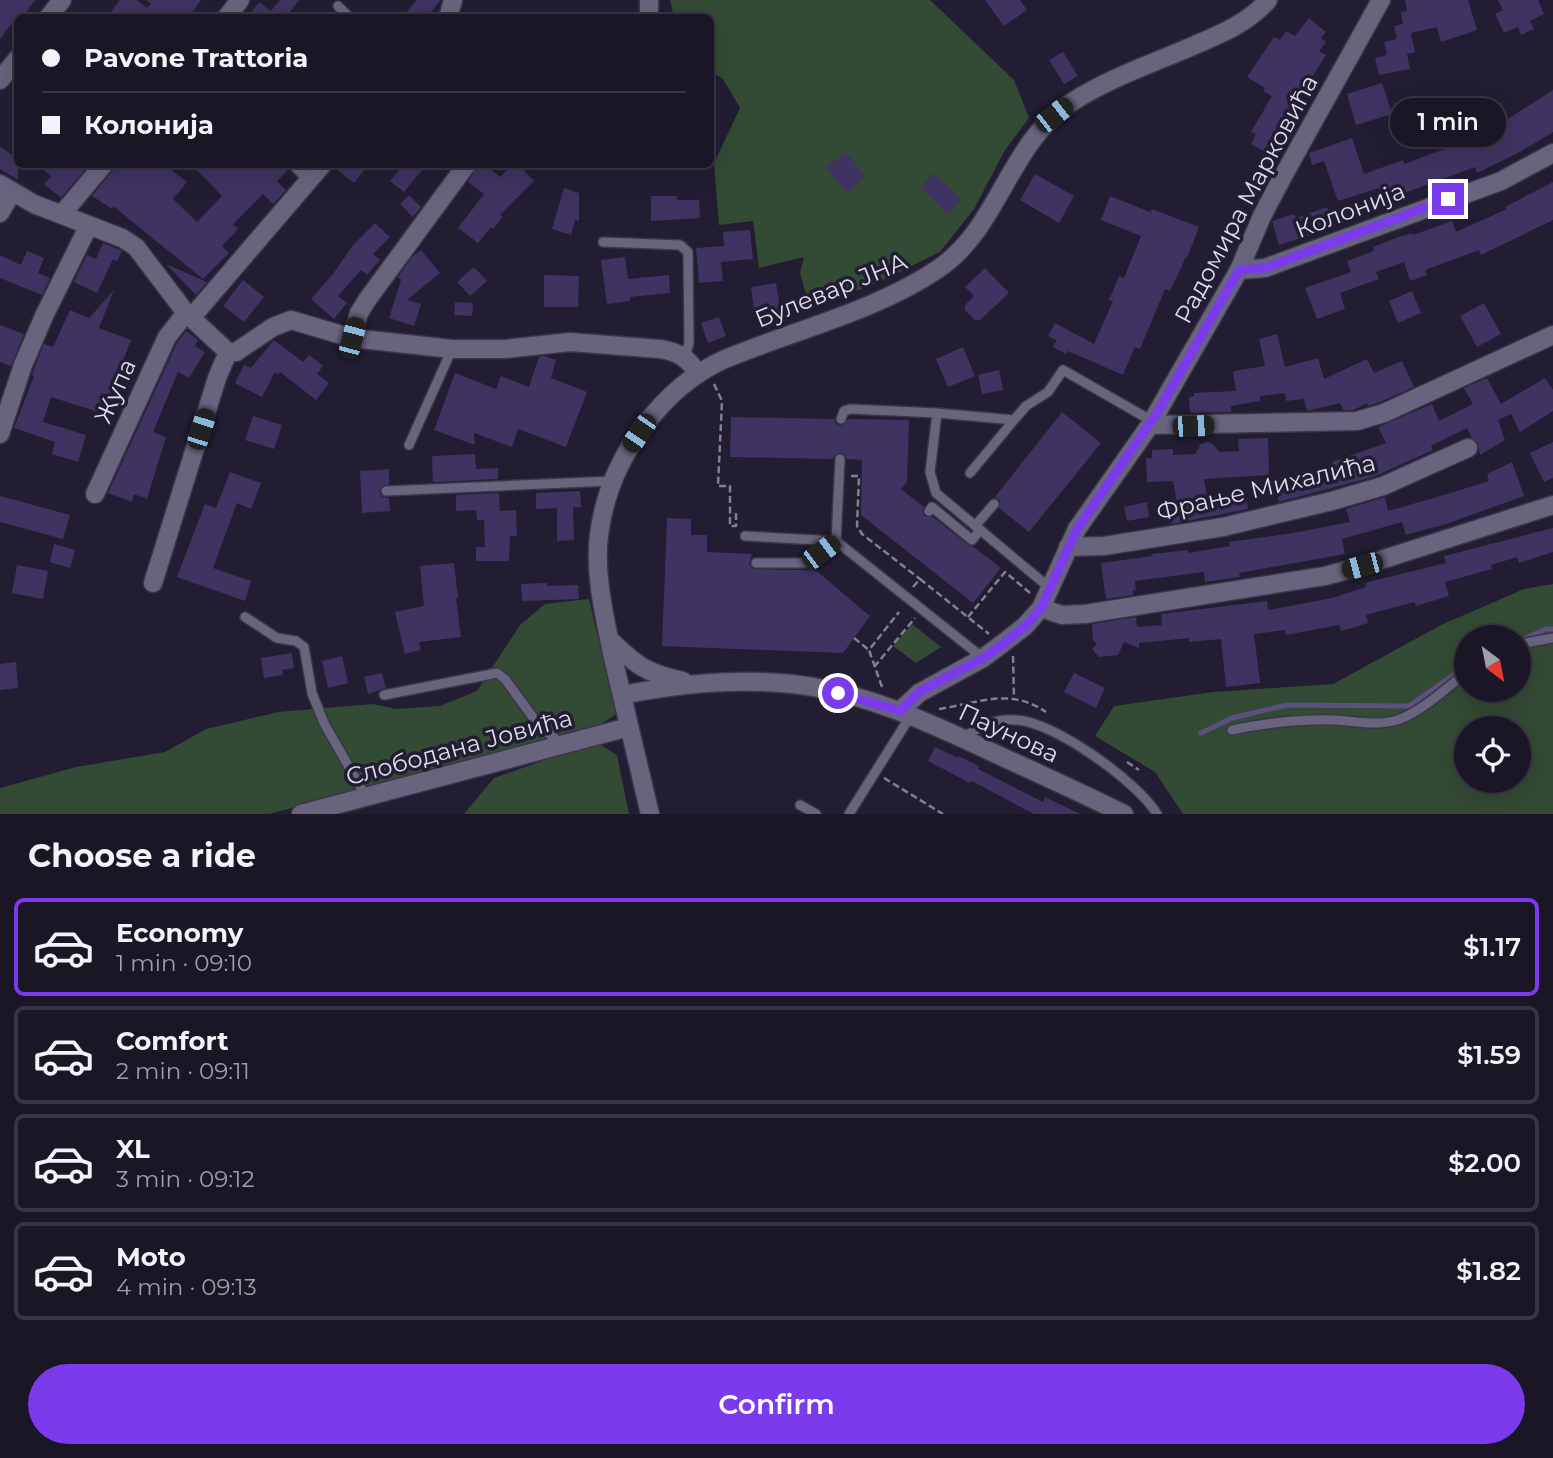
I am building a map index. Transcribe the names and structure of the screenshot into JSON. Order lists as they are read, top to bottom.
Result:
{
  "streets": {
    "street": [
      "Радомира Марковића",
      "Колонија",
      "Булевар ЈНА",
      "Жупа",
      "Фрање Михалића",
      "Паунова",
      "Слободана Јовића"
    ]
  },
  "crossings": [
    ["Радомира Марковића", "Колонија"],
    ["Радомира Марковића", "Фрање Михалића"],
    ["Радомира Марковића", "Паунова"],
    ["Булевар ЈНА", "Паунова"],
    ["Булевар ЈНА", "Слободана Јовића"]
  ],
  "north": "bottom right",
  "page": {
    "banner": ["Pavone Trattoria", "Колонија"],
    "bubble": "1 min",
    "heading": "Choose a ride",
    "list": [
      {
        "name": "Economy",
        "note": "1 min · 09:10",
        "value": "$1.17"
      },
      {
        "name": "Comfort",
        "note": "2 min · 09:11",
        "value": "$1.59"
      },
      {
        "name": "XL",
        "note": "3 min · 09:12",
        "value": "$2.00"
      },
      {
        "name": "Moto",
        "note": "4 min · 09:13",
        "value": "$1.82"
      }
    ],
    "buttons": "Confirm"
  }
}
